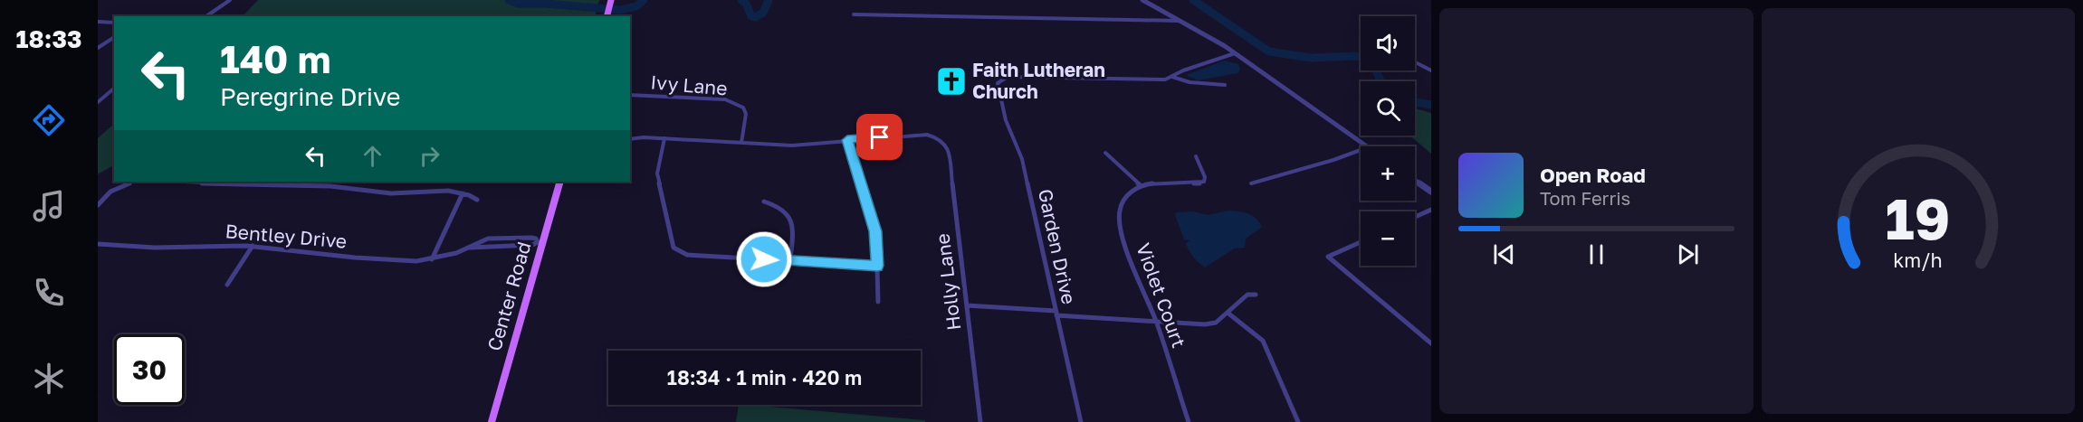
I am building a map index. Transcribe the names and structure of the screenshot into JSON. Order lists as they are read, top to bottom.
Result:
{
  "streets": {
    "main road": ["Center Road"],
    "street": [
      "Ivy Lane",
      "Bentley Drive",
      "Garden Drive",
      "Holly Lane",
      "Violet Court"
    ]
  },
  "crossings": [
    ["Bentley Drive", "Center Road"]
  ],
  "places": {
    "church": ["Faith Lutheran Church"]
  },
  "page": {
    "tabs": "18:33",
    "map_buttons": ["+", "−"],
    "turn": ["140 m", "Peregrine Drive"],
    "song": ["Open Road", "Tom Ferris"],
    "limit": "30",
    "trip": "18:34 · 1 min · 420 m",
    "gauge": ["19", "km/h"]
  }
}
